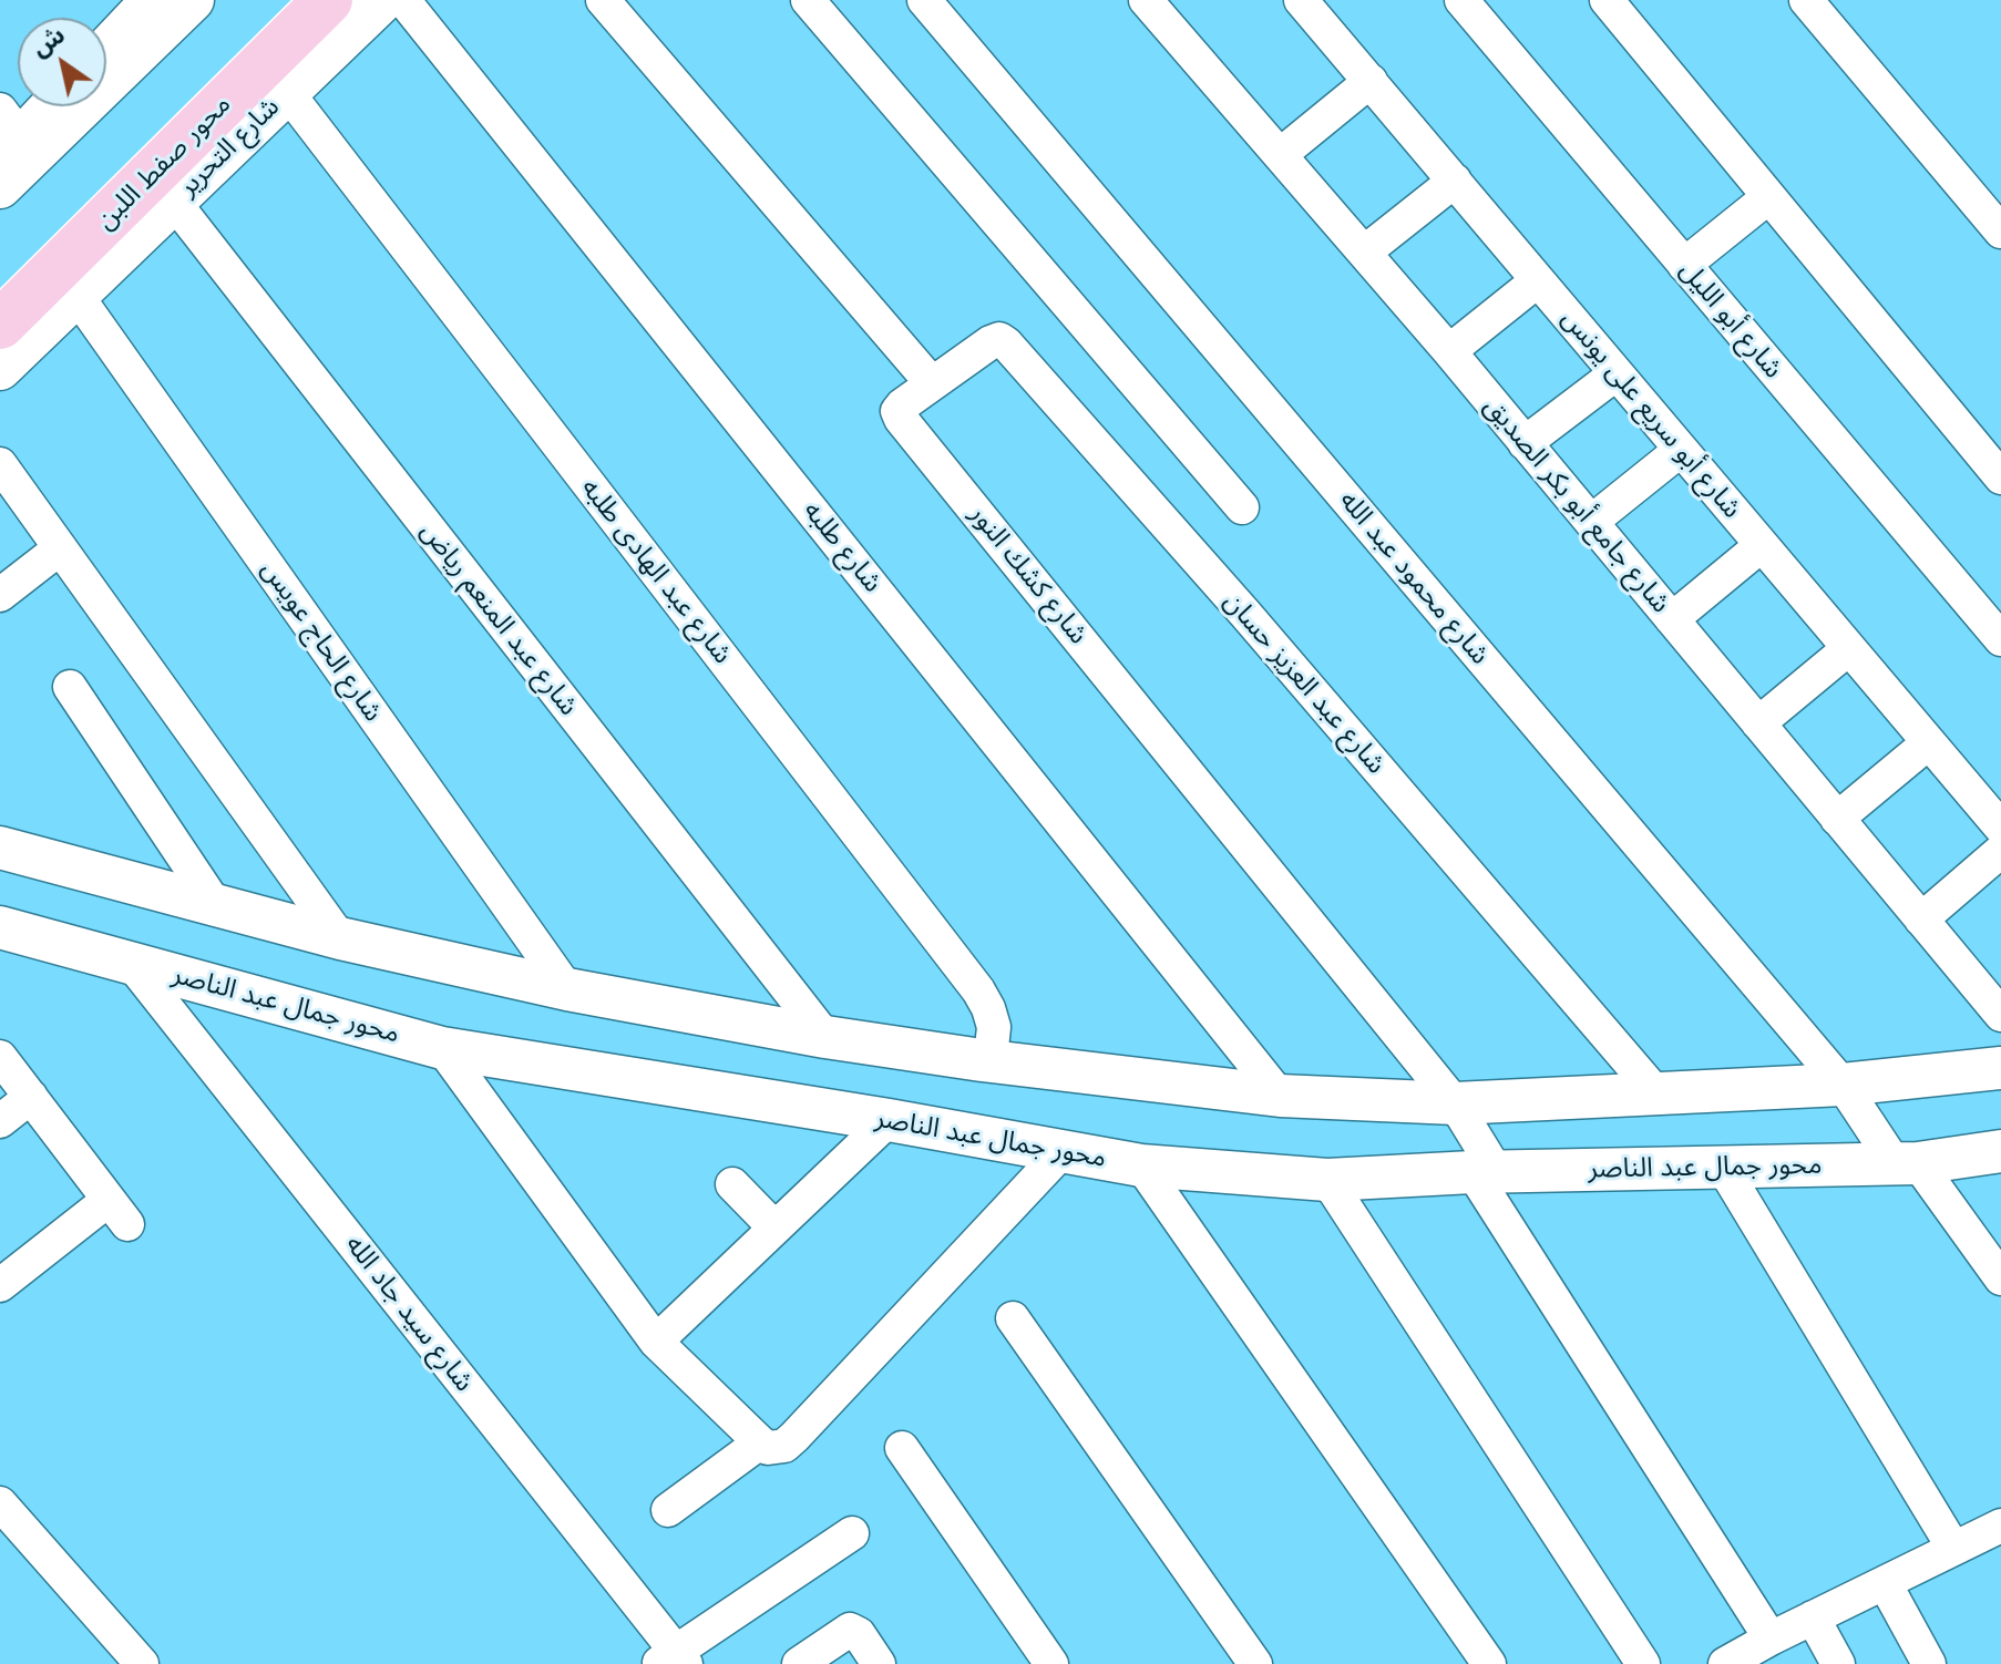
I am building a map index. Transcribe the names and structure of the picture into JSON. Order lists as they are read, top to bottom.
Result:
{
  "streets": {
    "main road": ["محور صفط اللبن"],
    "street": [
      "شارع التحرير",
      "شارع أبو الليل",
      "شارع أبو سريع على يونس",
      "شارع جامع أبو بكر الصديق",
      "شارع طلبه",
      "شارع عبد الهادى طلبه",
      "شارع كشك النور",
      "شارع محمود عبد الله",
      "شارع عبد المنعم رياض",
      "شارع الحاج عويس",
      "شارع عبد العزيز حسان",
      "محور جمال عبد الناصر",
      "شارع سيد جاد الله"
    ]
  },
  "crossings": [
    ["شارع التحرير", "شارع عبد الهادى طلبه"],
    ["شارع التحرير", "شارع عبد المنعم رياض"],
    ["شارع التحرير", "شارع الحاج عويس"],
    ["شارع كشك النور", "شارع عبد العزيز حسان"],
    ["شارع كشك النور", "محور جمال عبد الناصر"],
    ["شارع محمود عبد الله", "محور جمال عبد الناصر"],
    ["محور جمال عبد الناصر", "شارع سيد جاد الله"]
  ],
  "north": "top left"
}
